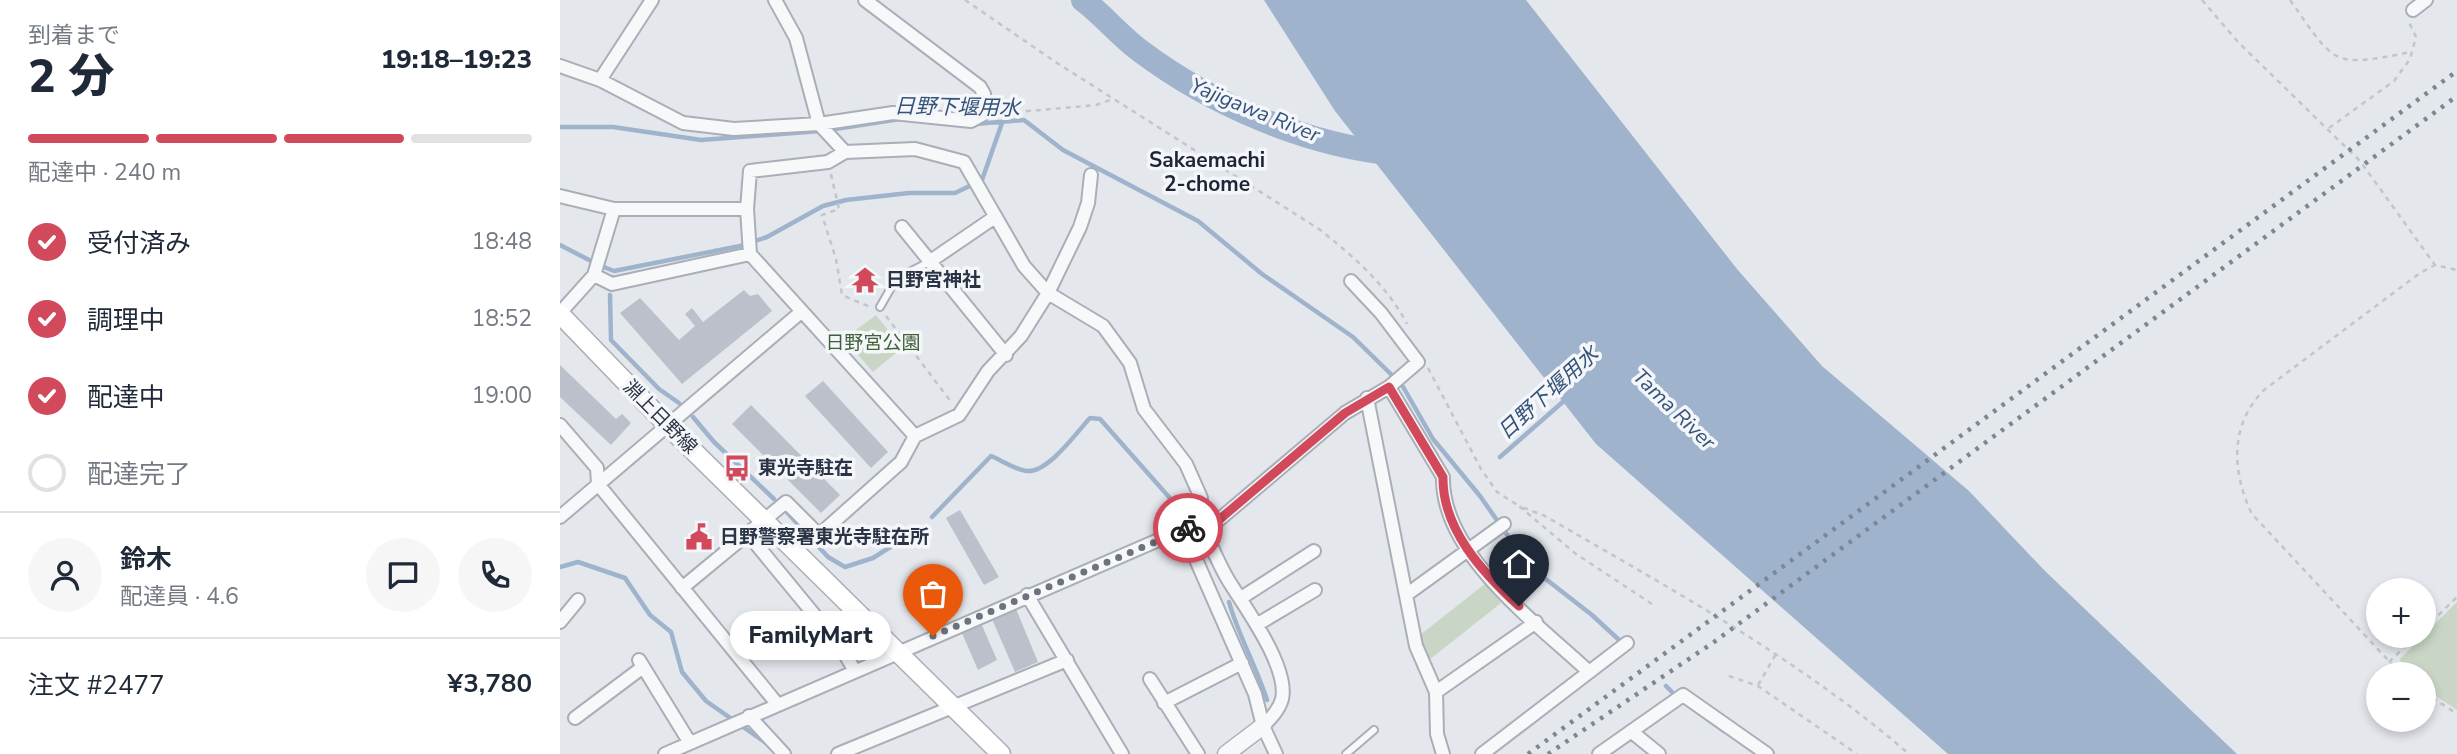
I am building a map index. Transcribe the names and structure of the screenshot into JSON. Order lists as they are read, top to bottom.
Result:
{
  "streets": {
    "main road": ["淵上日野線"]
  },
  "districts": ["Sakaemachi 2-chome"],
  "water": ["日野下堰用水", "Yajigawa River", "Tama River"],
  "parks": ["日野宮公園"],
  "places": {
    "temple": ["日野宮神社"],
    "bus stop": ["東光寺駐在"],
    "public building": ["日野警察署東光寺駐在所"],
    "other": ["FamilyMart"]
  },
  "page": {
    "heading": ["2 分", "到着まで", "19:18–19:23"],
    "panel": [
      "鈴木",
      "配達員 · 4.6",
      "注文 #2477",
      "¥3,780"
    ],
    "bar": "配達中 · 240 m",
    "list": [
      ["受付済み", "18:48"],
      ["調理中", "18:52"],
      ["配達中", "19:00"],
      "配達完了"
    ],
    "map_buttons": ["+", "−"],
    "bubble": "FamilyMart"
  }
}
